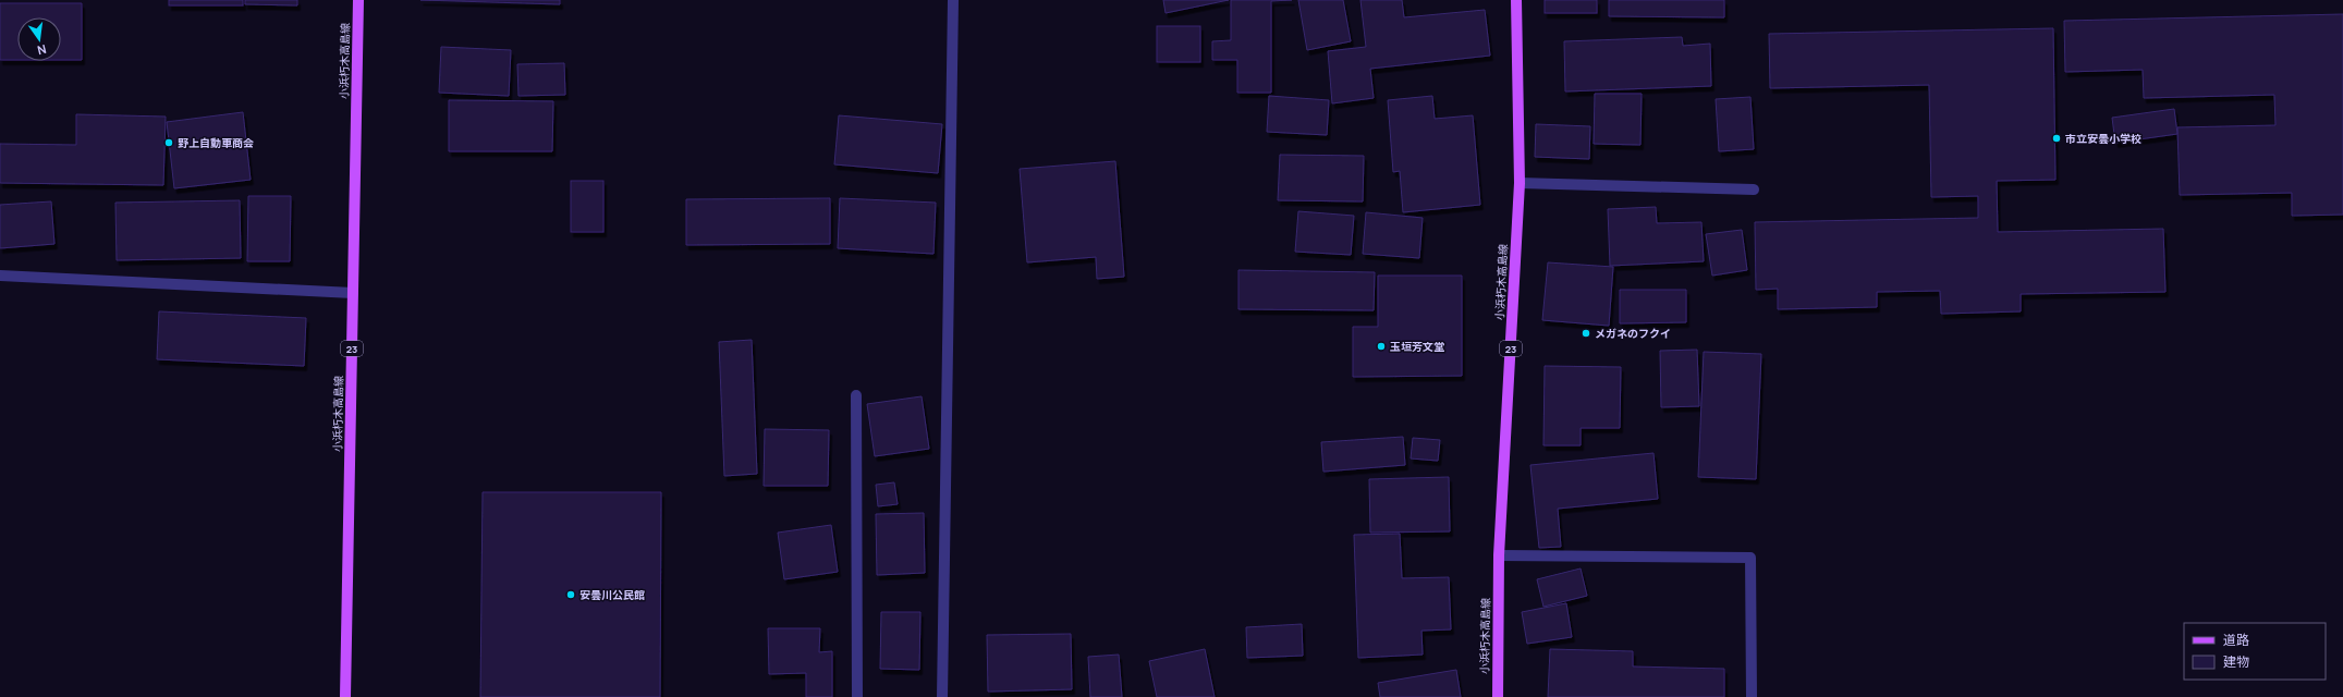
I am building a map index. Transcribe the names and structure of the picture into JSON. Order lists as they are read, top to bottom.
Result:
{
  "streets": {
    "main road": ["小浜朽木高島線", "23"]
  },
  "places": [
    "市立安曇小学校",
    "野上自動車商会",
    "メガネのフクイ",
    "玉垣芳文堂",
    "安曇川公民館"
  ],
  "legend": ["道路", "建物"],
  "north": "bottom"
}
